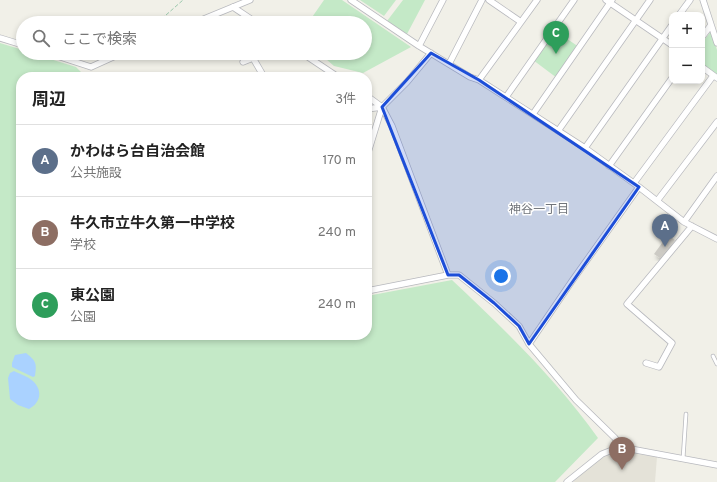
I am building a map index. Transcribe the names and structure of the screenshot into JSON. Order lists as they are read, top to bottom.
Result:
{
  "districts": ["神谷一丁目"],
  "page": {
    "map_buttons": ["+", "−"],
    "search": "ここで検索",
    "pins": ["C", "A", "B"],
    "heading": ["周辺", "3件"],
    "list": [
      {
        "mark": "A",
        "name": "かわはら台自治会館",
        "note": "公共施設",
        "value": "170 m"
      },
      {
        "mark": "B",
        "name": "牛久市立牛久第一中学校",
        "note": "学校",
        "value": "240 m"
      },
      {
        "mark": "C",
        "name": "東公園",
        "note": "公園",
        "value": "240 m"
      }
    ]
  }
}
